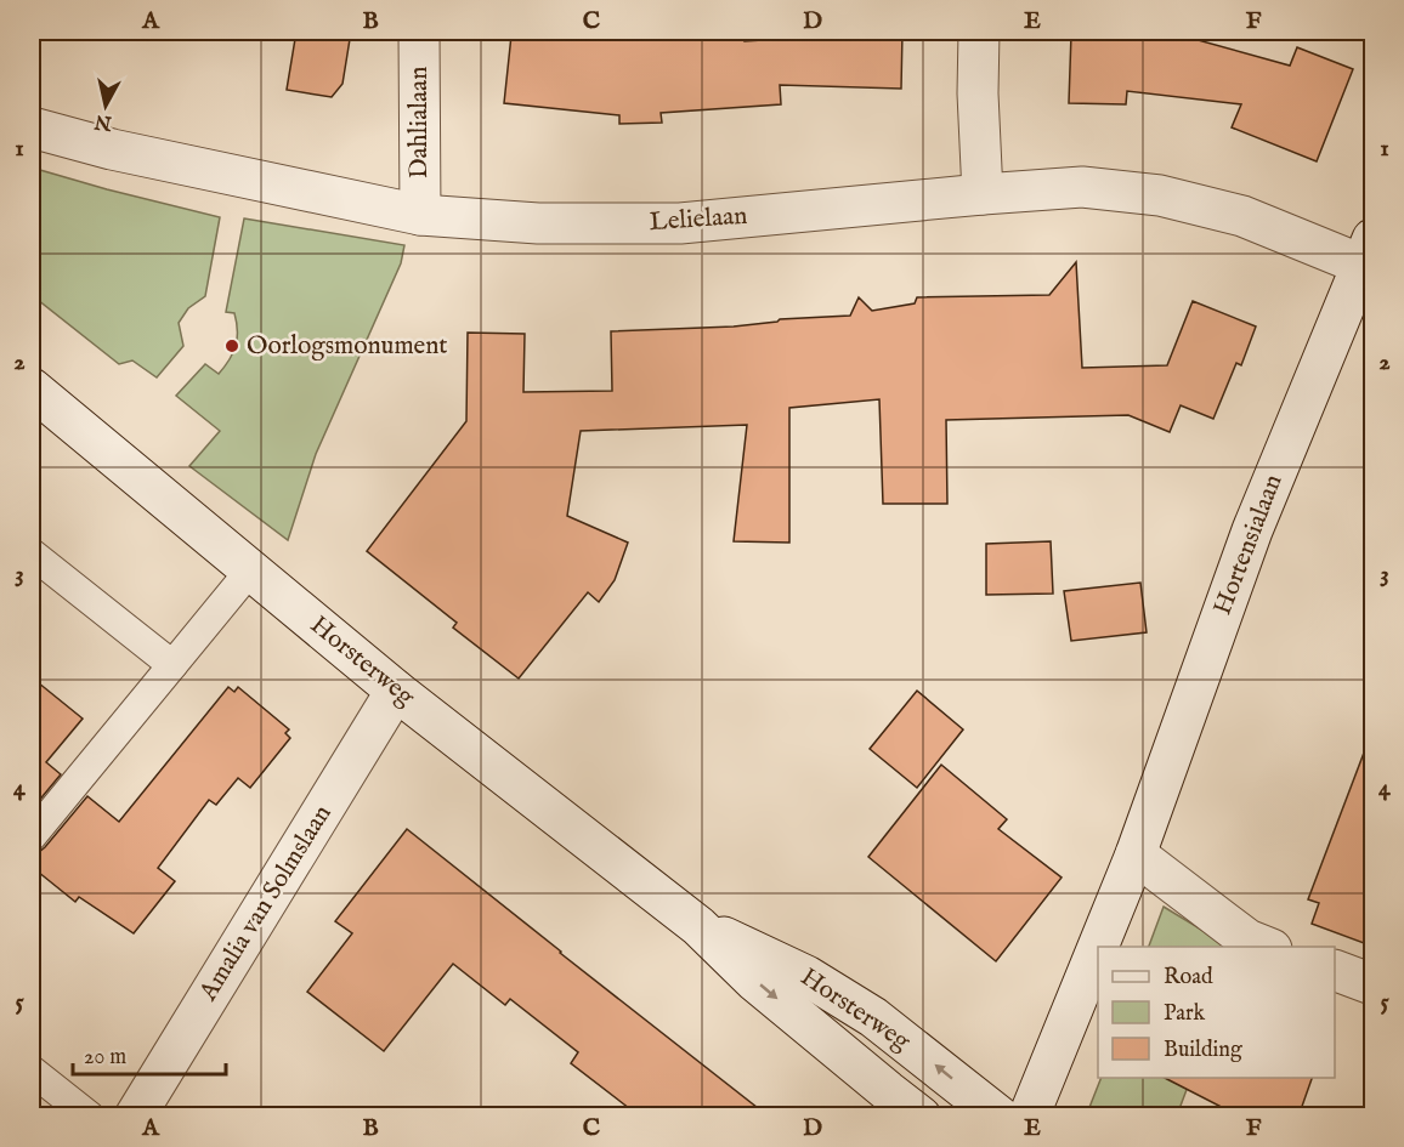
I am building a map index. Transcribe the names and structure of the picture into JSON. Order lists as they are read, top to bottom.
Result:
{
  "streets": {
    "street": [
      "Dahlialaan",
      "Lelielaan",
      "Hortensialaan",
      "Horsterweg",
      "Amalia van Solmslaan"
    ]
  },
  "crossings": [
    ["Dahlialaan", "Lelielaan"],
    ["Lelielaan", "Hortensialaan"],
    ["Horsterweg", "Amalia van Solmslaan"]
  ],
  "places": ["Oorlogsmonument"],
  "legend": ["Road", "Park", "Building"],
  "scale_bar": "20 m",
  "north": "bottom",
  "grid": {
    "columns": [
      "A",
      "B",
      "C",
      "D",
      "E",
      "F"
    ],
    "rows": [
      "1",
      "2",
      "3",
      "4",
      "5"
    ]
  }
}
